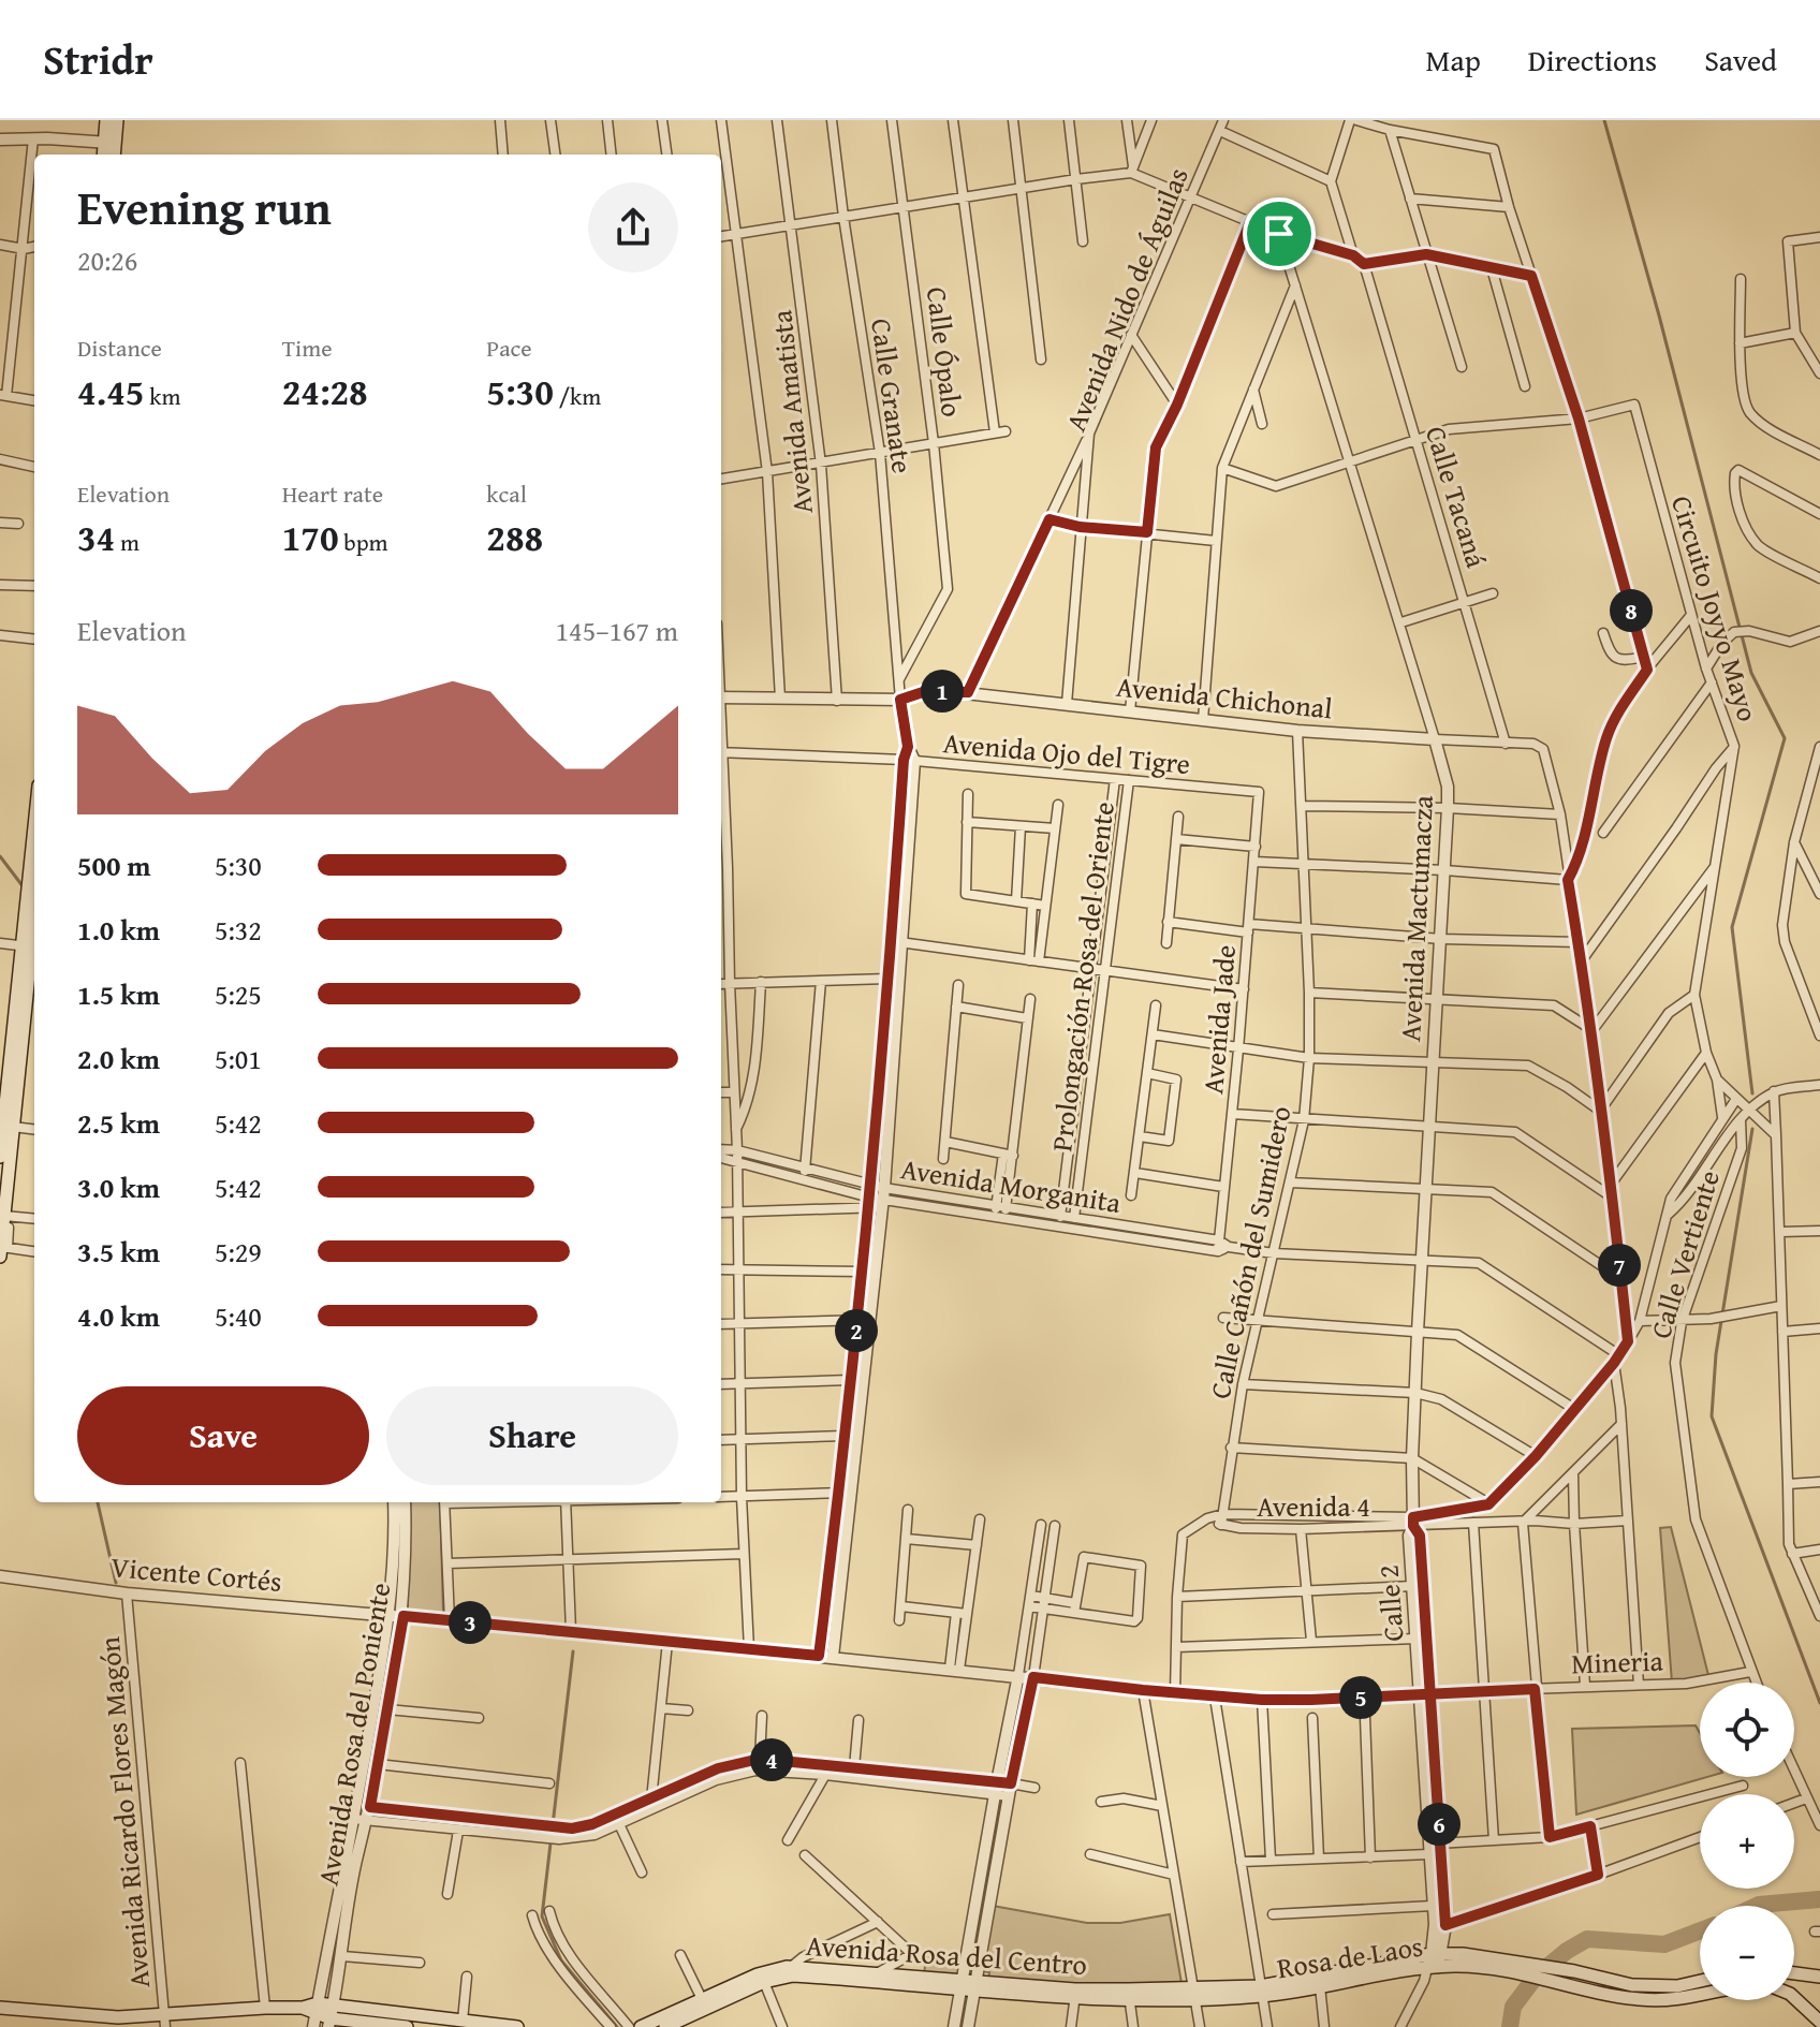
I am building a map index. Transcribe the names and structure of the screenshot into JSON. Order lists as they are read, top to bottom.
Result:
{
  "streets": {
    "main road": ["Avenida Rosa del Centro", "Rosa de Laos"],
    "street": [
      "Avenida Nido de Águilas",
      "Calle Ópalo",
      "Calle Granate",
      "Avenida Amatista",
      "Calle Tacaná",
      "Circuito Joyyo Mayo",
      "Avenida Chichonal",
      "Avenida Ojo del Tigre",
      "Avenida Mactumacza",
      "Prolongación Rosa del Oriente",
      "Avenida Jade",
      "Avenida Morganita",
      "Calle Cañón del Sumidero",
      "Calle Vertiente",
      "Avenida 4",
      "Vicente Cortés",
      "Calle 2",
      "Mineria",
      "Avenida Rosa del Poniente",
      "Avenida Ricardo Flores Magón"
    ]
  },
  "crossings": [
    ["Avenida Nido de Águilas", "Avenida Chichonal"],
    ["Calle Ópalo", "Calle Granate"],
    ["Calle Granate", "Avenida Chichonal"],
    ["Avenida Amatista", "Avenida Chichonal"],
    ["Calle Tacaná", "Avenida Chichonal"],
    ["Avenida Chichonal", "Avenida Mactumacza"],
    ["Avenida Chichonal", "Calle Cañón del Sumidero"],
    ["Avenida Ojo del Tigre", "Prolongación Rosa del Oriente"],
    ["Avenida Ojo del Tigre", "Avenida Jade"],
    ["Avenida Mactumacza", "Avenida Morganita"],
    ["Avenida Mactumacza", "Avenida 4"],
    ["Avenida Mactumacza", "Calle 2"],
    ["Prolongación Rosa del Oriente", "Avenida Morganita"],
    ["Avenida Jade", "Avenida Morganita"],
    ["Avenida Morganita", "Calle Cañón del Sumidero"],
    ["Calle Cañón del Sumidero", "Avenida 4"],
    ["Calle Vertiente", "Mineria"],
    ["Avenida 4", "Calle 2"],
    ["Vicente Cortés", "Mineria"],
    ["Vicente Cortés", "Avenida Rosa del Poniente"],
    ["Vicente Cortés", "Avenida Ricardo Flores Magón"],
    ["Calle 2", "Mineria"],
    ["Avenida Rosa del Centro", "Rosa de Laos"]
  ],
  "page": {
    "header": "Stridr",
    "nav": ["Map", "Directions", "Saved"],
    "heading": ["Evening run", "20:26"],
    "stats": [
      ["Distance", "4.45 km"],
      ["Time", "24:28"],
      ["Pace", "5:30 /km"],
      ["Elevation", "34 m"],
      ["Heart rate", "170 bpm"],
      ["kcal", "288"]
    ],
    "pins": [
      "8",
      "1",
      "7",
      "2",
      "3",
      "5",
      "4",
      "6"
    ],
    "chart": ["Elevation", "145–167 m"],
    "list": [
      {
        "name": "500 m",
        "note": "5:30"
      },
      {
        "name": "1.0 km",
        "note": "5:32"
      },
      {
        "name": "1.5 km",
        "note": "5:25"
      },
      {
        "name": "2.0 km",
        "note": "5:01"
      },
      {
        "name": "2.5 km",
        "note": "5:42"
      },
      {
        "name": "3.0 km",
        "note": "5:42"
      },
      {
        "name": "3.5 km",
        "note": "5:29"
      },
      {
        "name": "4.0 km",
        "note": "5:40"
      }
    ],
    "buttons": ["Save", "Share"],
    "map_buttons": ["+", "−"]
  }
}
